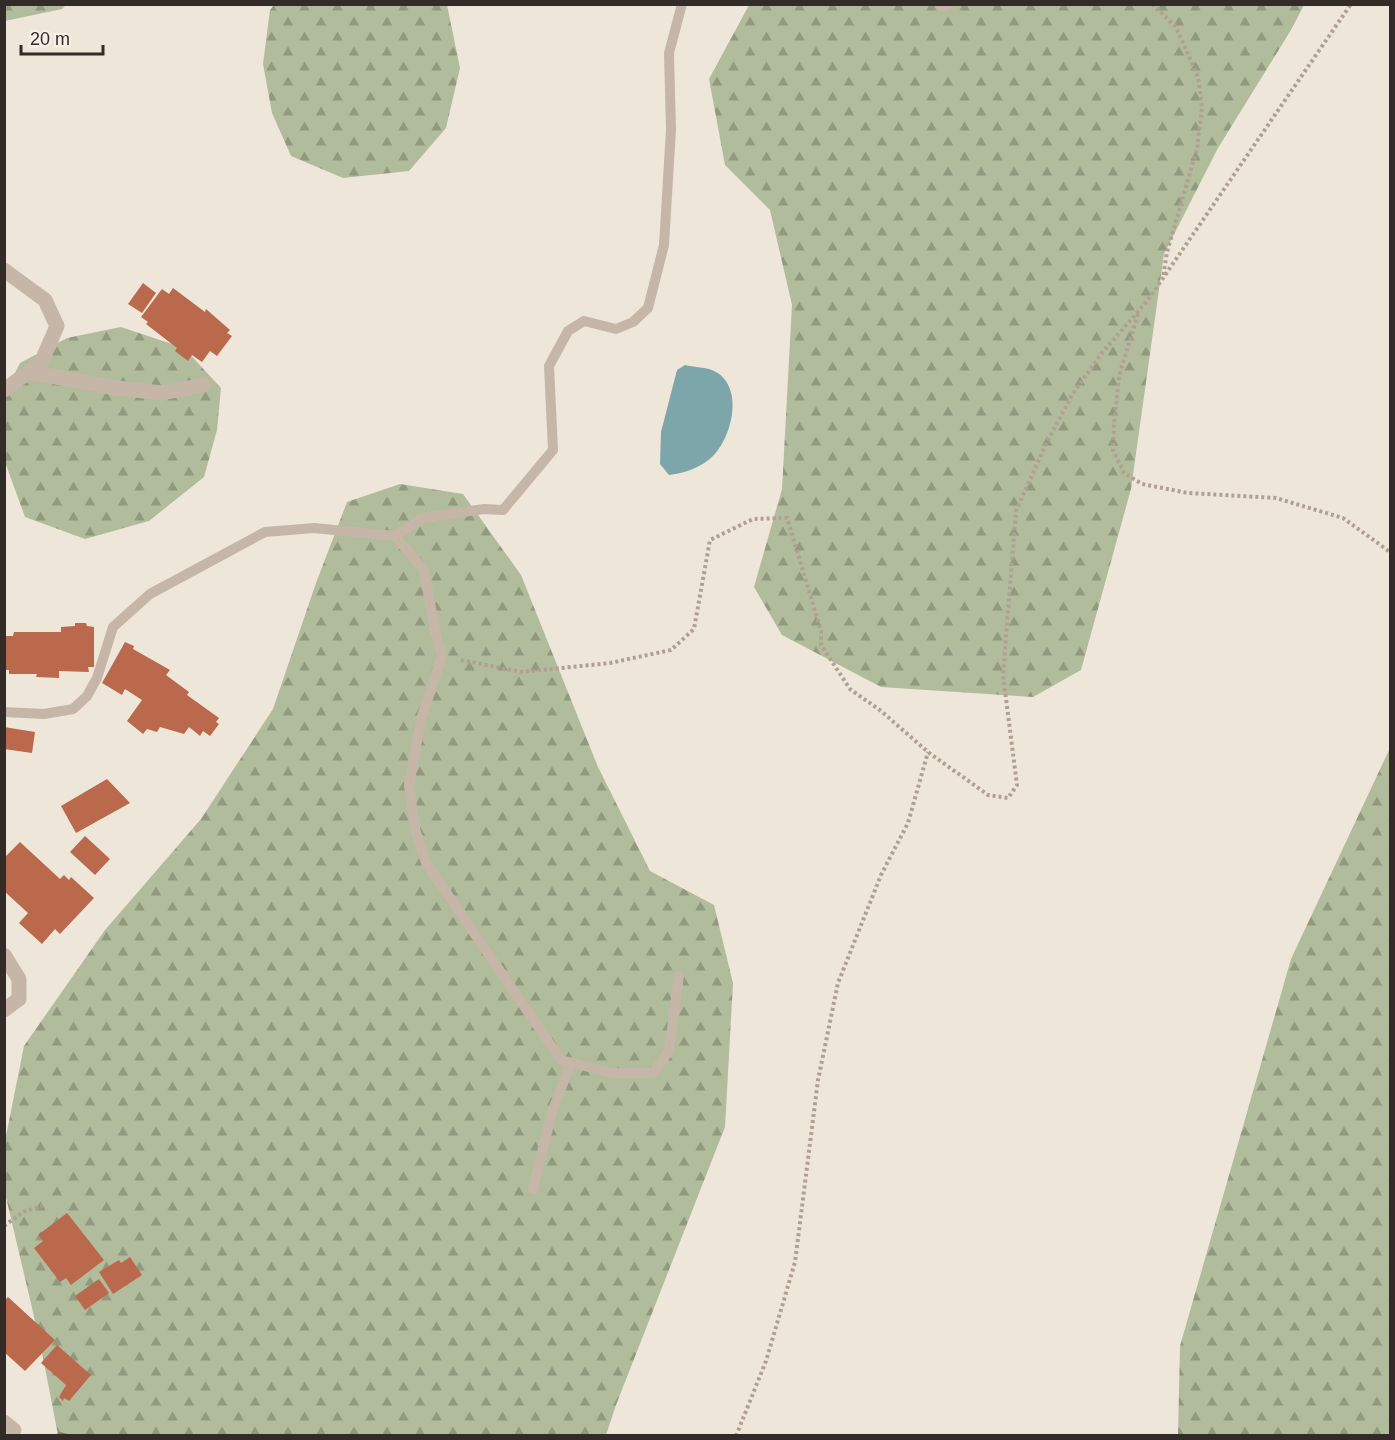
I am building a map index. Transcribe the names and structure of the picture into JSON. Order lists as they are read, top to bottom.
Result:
{
  "scale_bar": "20 m"
}
